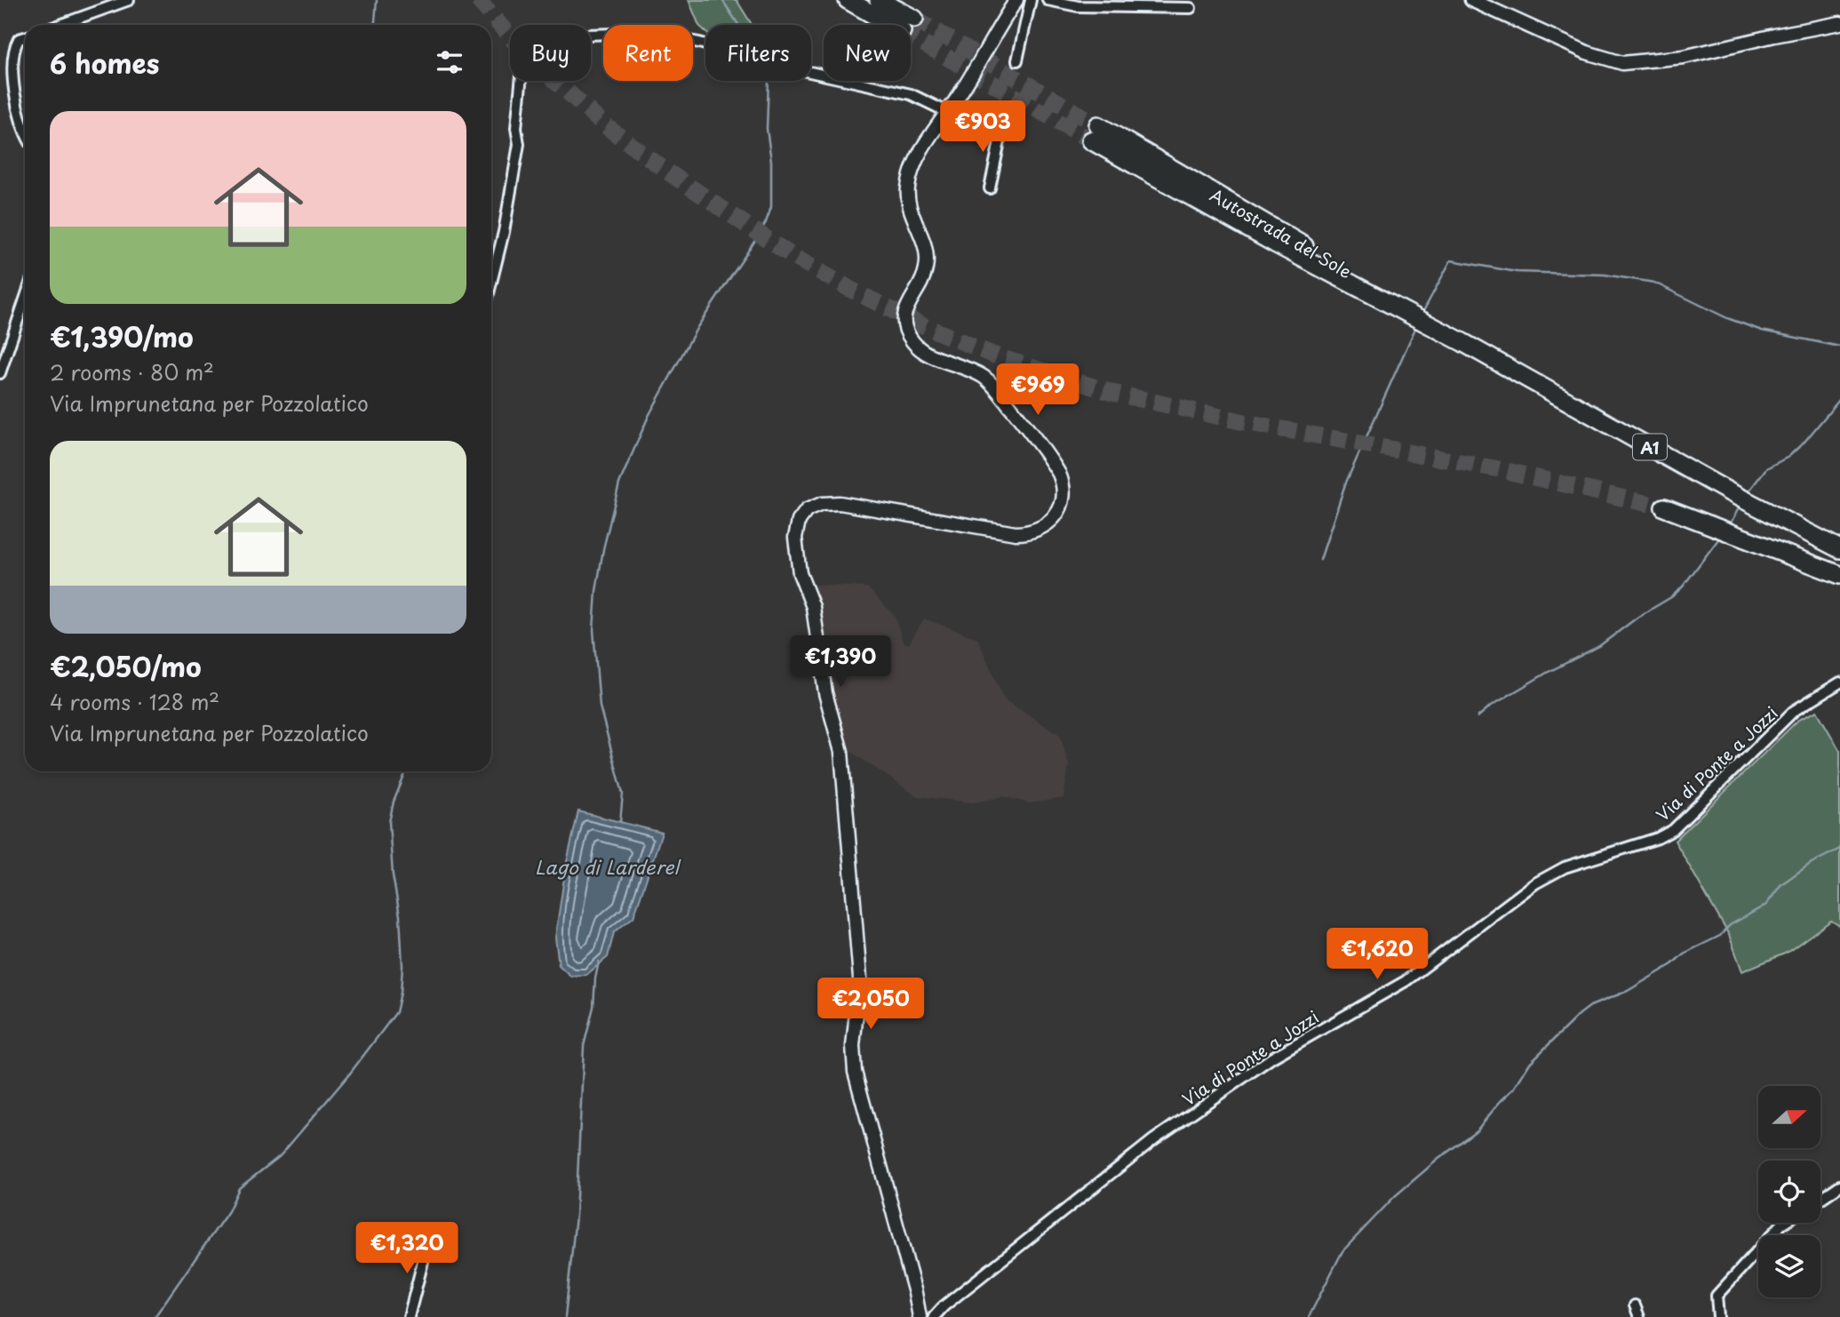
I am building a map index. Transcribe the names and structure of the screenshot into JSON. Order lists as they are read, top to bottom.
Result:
{
  "streets": {
    "highway": ["Autostrada del Sole", "A1"],
    "street": ["Via di Ponte a Jozzi"]
  },
  "water": ["Lago di Larderel"],
  "north": "right",
  "page": {
    "chip": [
      "Buy",
      "Rent",
      "Filters",
      "New"
    ],
    "heading": "6 homes",
    "list": [
      {
        "name": "€1,390/mo",
        "note": "2 rooms · 80 m² · Via Imprunetana per Pozzolatico"
      },
      {
        "name": "€2,050/mo",
        "note": "4 rooms · 128 m² · Via Imprunetana per Pozzolatico"
      }
    ],
    "price": [
      "€903",
      "€969",
      "€1,390",
      "€1,620",
      "€2,050",
      "€1,320"
    ]
  }
}
